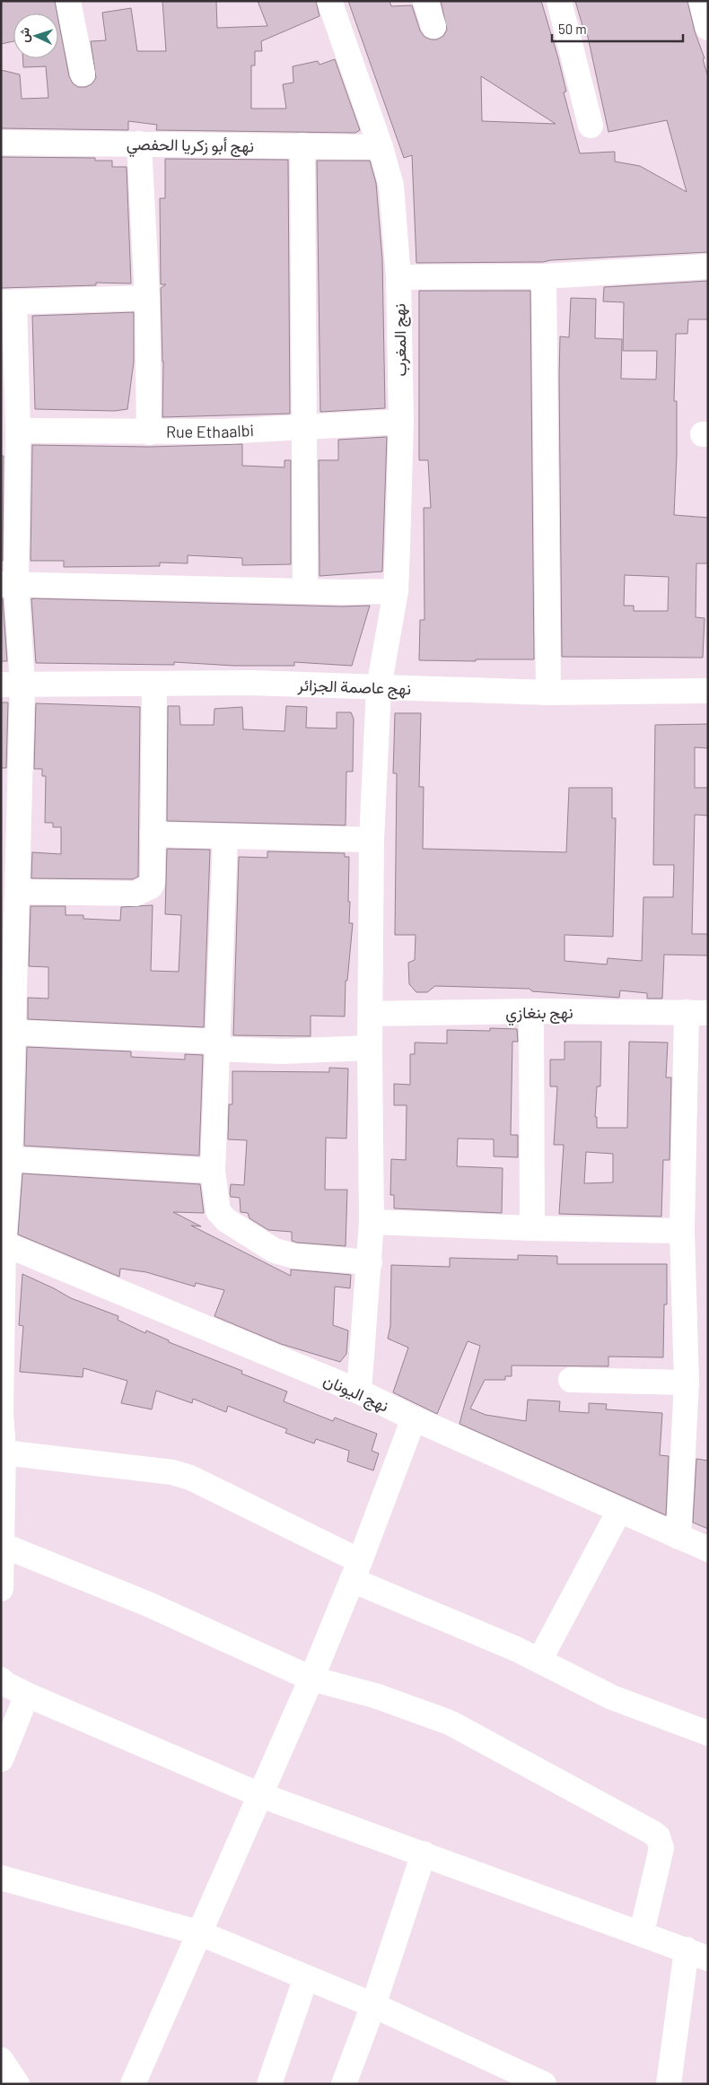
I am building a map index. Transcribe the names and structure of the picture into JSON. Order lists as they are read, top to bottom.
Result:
{
  "streets": {
    "street": [
      "نهج أبو زكريا الحفصي",
      "نهج المغرب",
      "Rue Ethaalbi",
      "نهج عاصمة الجزائر",
      "نهج بنغازي",
      "نهج اليونان"
    ]
  },
  "crossings": [
    ["نهج أبو زكريا الحفصي", "نهج المغرب"],
    ["نهج المغرب", "Rue Ethaalbi"],
    ["نهج المغرب", "نهج عاصمة الجزائر"],
    ["نهج المغرب", "نهج بنغازي"],
    ["نهج المغرب", "نهج اليونان"]
  ],
  "scale_bar": "50 m",
  "north": "left"
}
